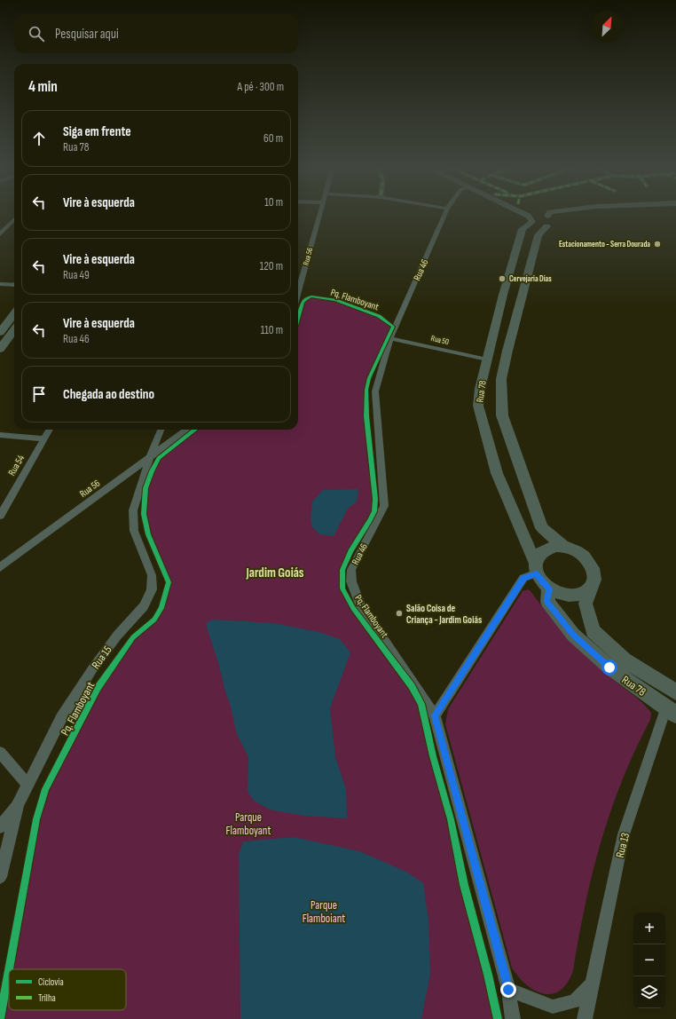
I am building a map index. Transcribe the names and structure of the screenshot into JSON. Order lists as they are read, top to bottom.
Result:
{
  "streets": {
    "main road": ["Rua 78"],
    "street": [
      "Rua 56",
      "Rua 46",
      "Rua 50",
      "Rua 54",
      "Rua 15",
      "Rua 13"
    ],
    "cycle path": ["Pq. Flamboyant"]
  },
  "crossings": [
    ["Rua 56", "Rua 15"],
    ["Rua 46", "Rua 50"],
    ["Rua 50", "Rua 78"],
    ["Rua 78", "Rua 13"]
  ],
  "districts": ["Jardim Goiás"],
  "parks": ["Parque Flamboyant", "Parque Flamboiant"],
  "places": ["Estacionamento - Serra Dourada", "Cervejaria Dias", "Salão Coisa de Criança - Jardim Goiás"],
  "legend": ["Ciclovia", "Trilha"],
  "north": "top right",
  "page": {
    "search": "Pesquisar aqui",
    "heading": ["4 min", "A pé · 300 m"],
    "list": [
      ["Siga em frente", "Rua 78", "60 m"],
      ["Vire à esquerda", "10 m"],
      ["Vire à esquerda", "Rua 49", "120 m"],
      ["Vire à esquerda", "Rua 46", "110 m"],
      "Chegada ao destino"
    ],
    "map_buttons": ["+", "−"]
  }
}
